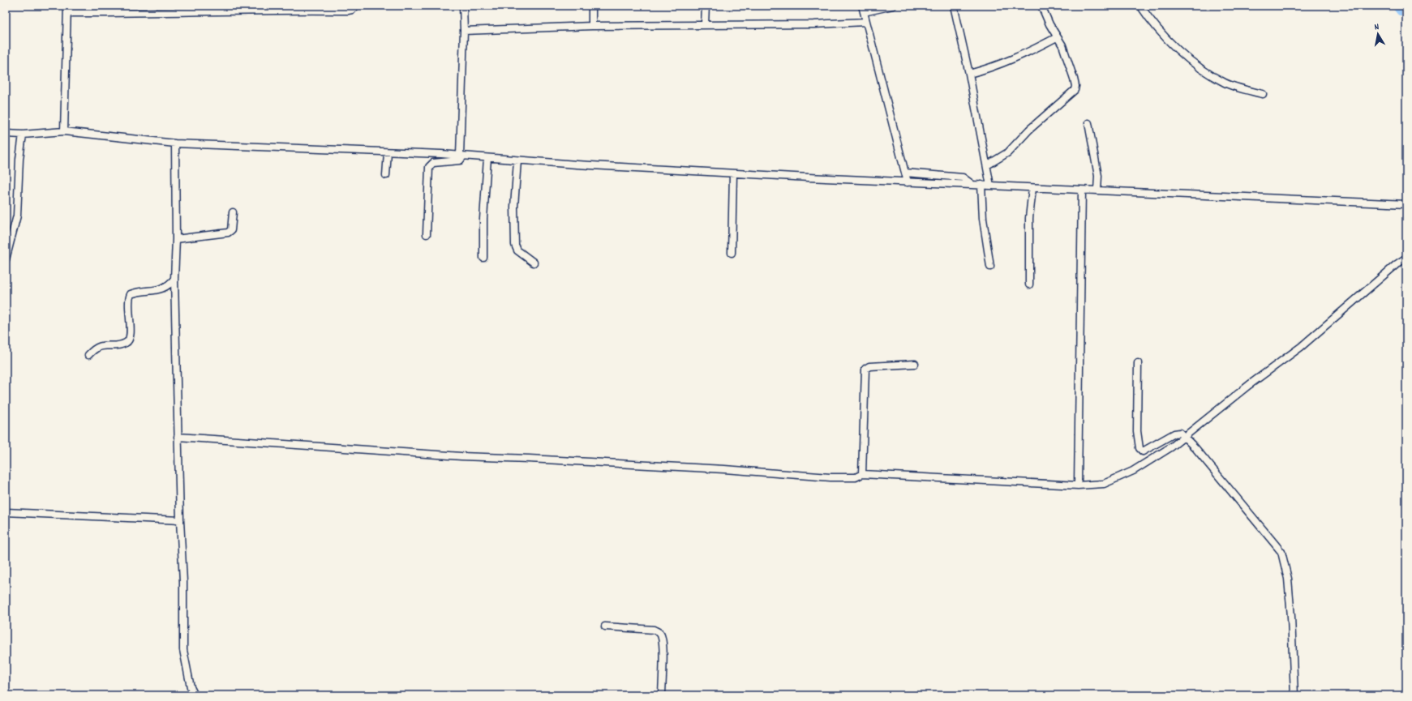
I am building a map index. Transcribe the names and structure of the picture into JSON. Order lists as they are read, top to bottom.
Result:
{
  "north": "top"
}
